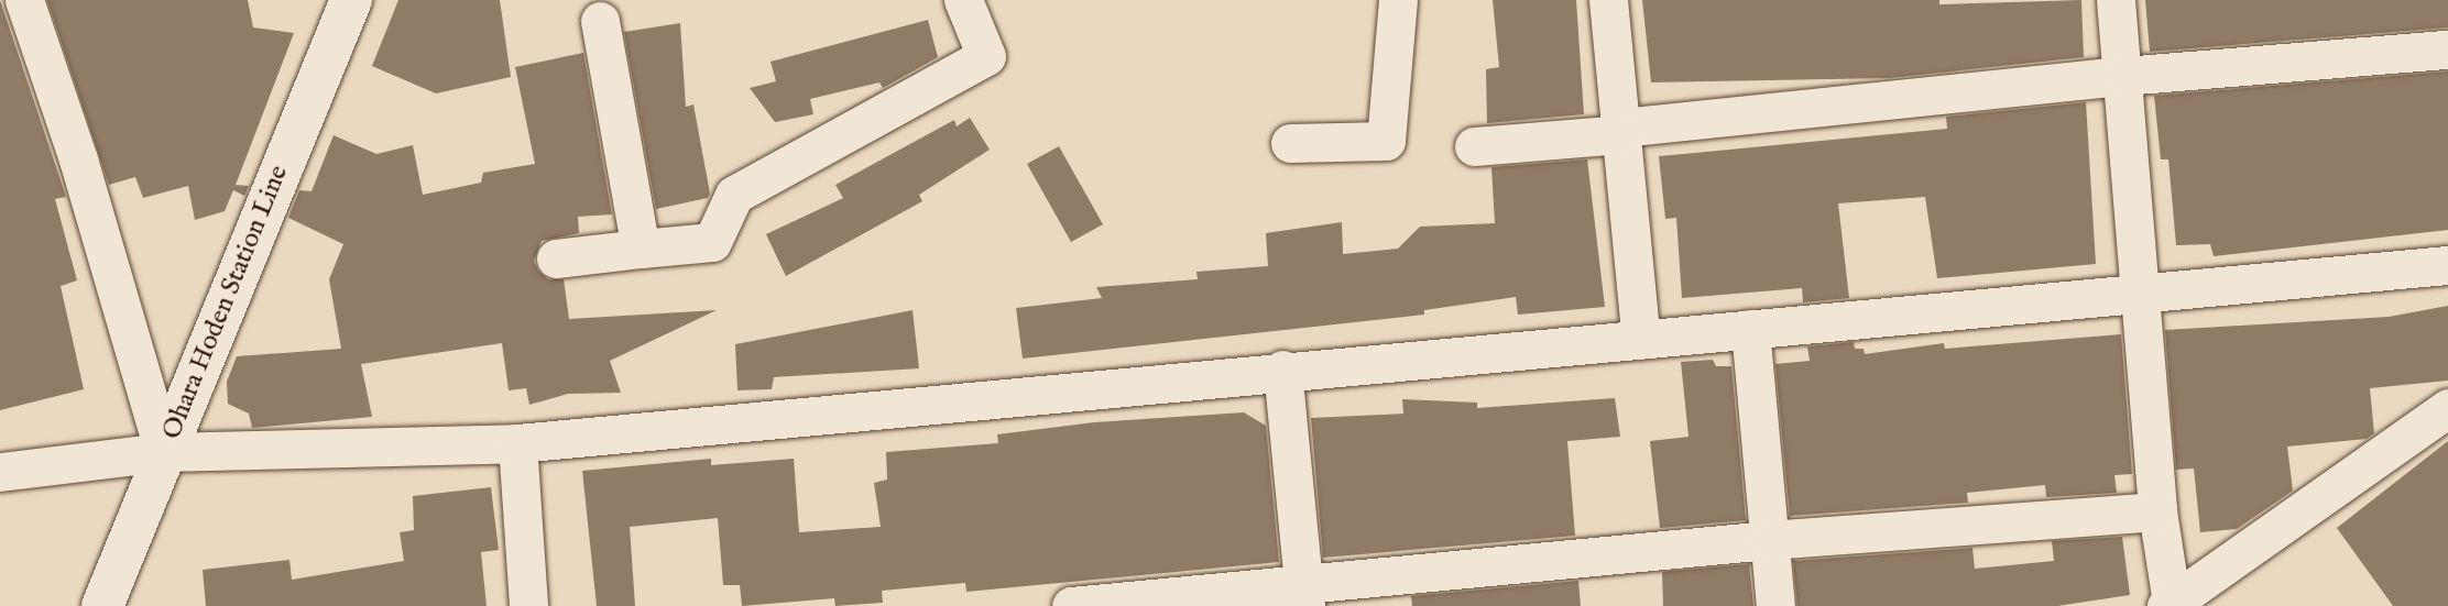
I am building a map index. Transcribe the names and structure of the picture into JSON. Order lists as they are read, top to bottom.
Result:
{
  "streets": {
    "main road": ["Ohara Hoden Station Line"]
  }
}
